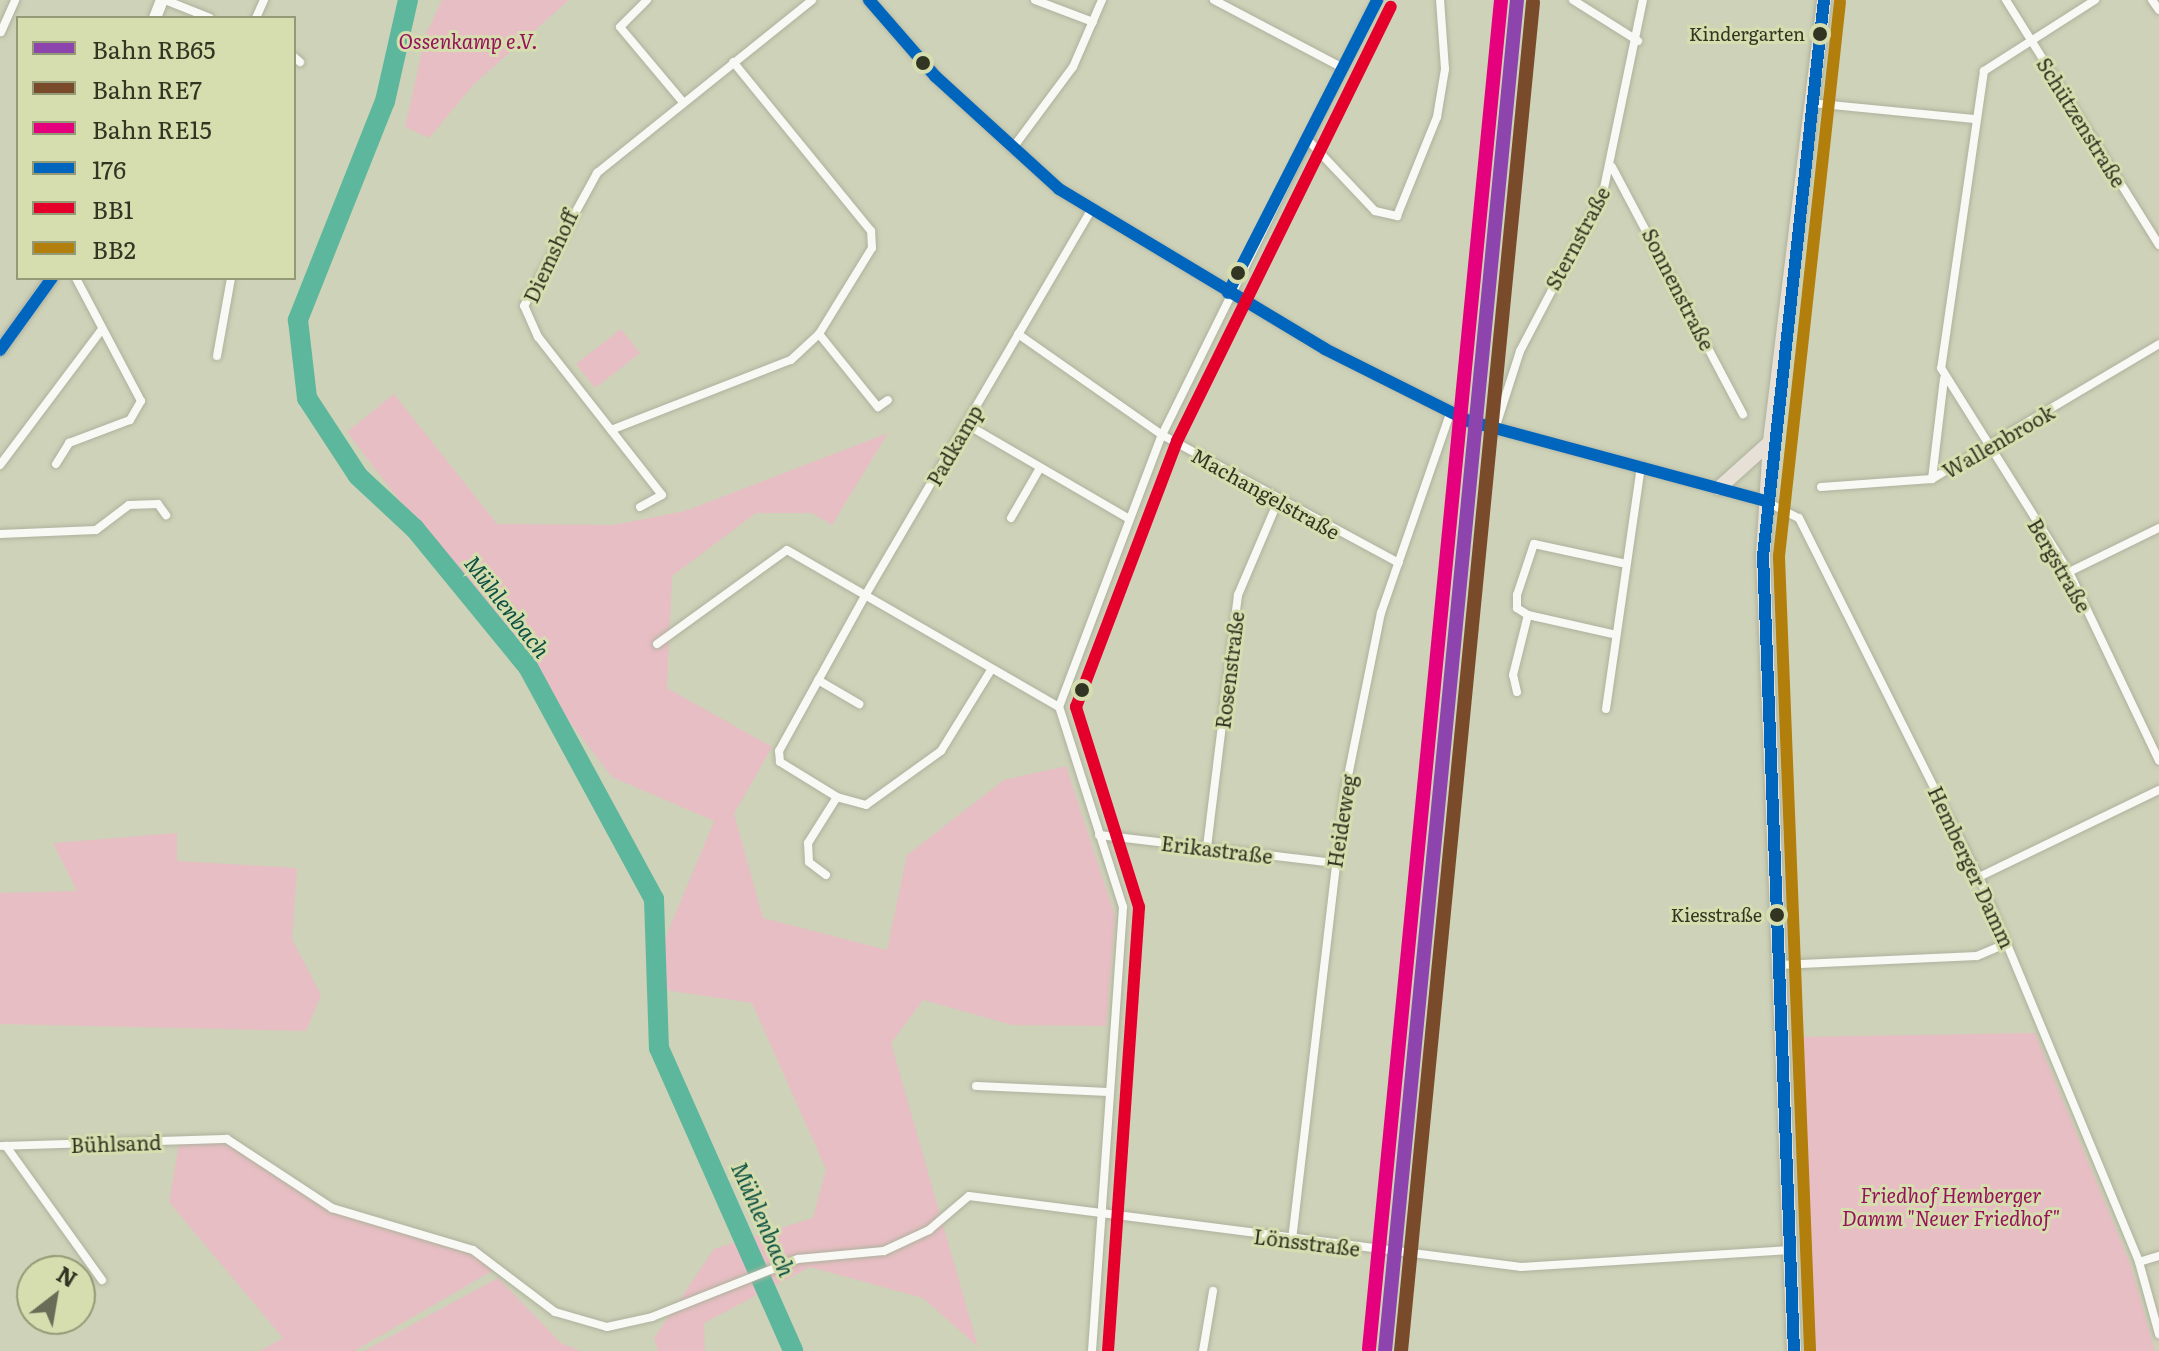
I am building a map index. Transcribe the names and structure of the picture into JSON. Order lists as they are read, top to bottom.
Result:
{
  "streets": {
    "street": [
      "Schützenstraße",
      "Sternstraße",
      "Diemshoff",
      "Sonnenstraße",
      "Wallenbrook",
      "Padkamp",
      "Machangelstraße",
      "Bergstraße",
      "Rosenstraße",
      "Heideweg",
      "Erikastraße",
      "Hemberger Damm",
      "Bühlsand",
      "Lönsstraße"
    ]
  },
  "crossings": [
    ["Sternstraße", "Sonnenstraße"],
    ["Wallenbrook", "Bergstraße"],
    ["Padkamp", "Machangelstraße"],
    ["Machangelstraße", "Rosenstraße"],
    ["Machangelstraße", "Heideweg"],
    ["Rosenstraße", "Erikastraße"],
    ["Heideweg", "Erikastraße"],
    ["Heideweg", "Lönsstraße"],
    ["Bühlsand", "Lönsstraße"]
  ],
  "water": ["Mühlenbach"],
  "parks": ["Ossenkamp e.V.", "Friedhof Hemberger Damm \"Neuer Friedhof\""],
  "places": ["Kindergarten", "Kiesstraße"],
  "lines": [
    "rail line RB65",
    "rail line RE15",
    "transit line 176",
    "rail line RE7",
    "transit line BB2",
    "transit line BB1"
  ],
  "legend": [
    "Bahn RB65",
    "Bahn RE7",
    "Bahn RE15",
    "176",
    "BB1",
    "BB2"
  ],
  "north": "top right"
}
